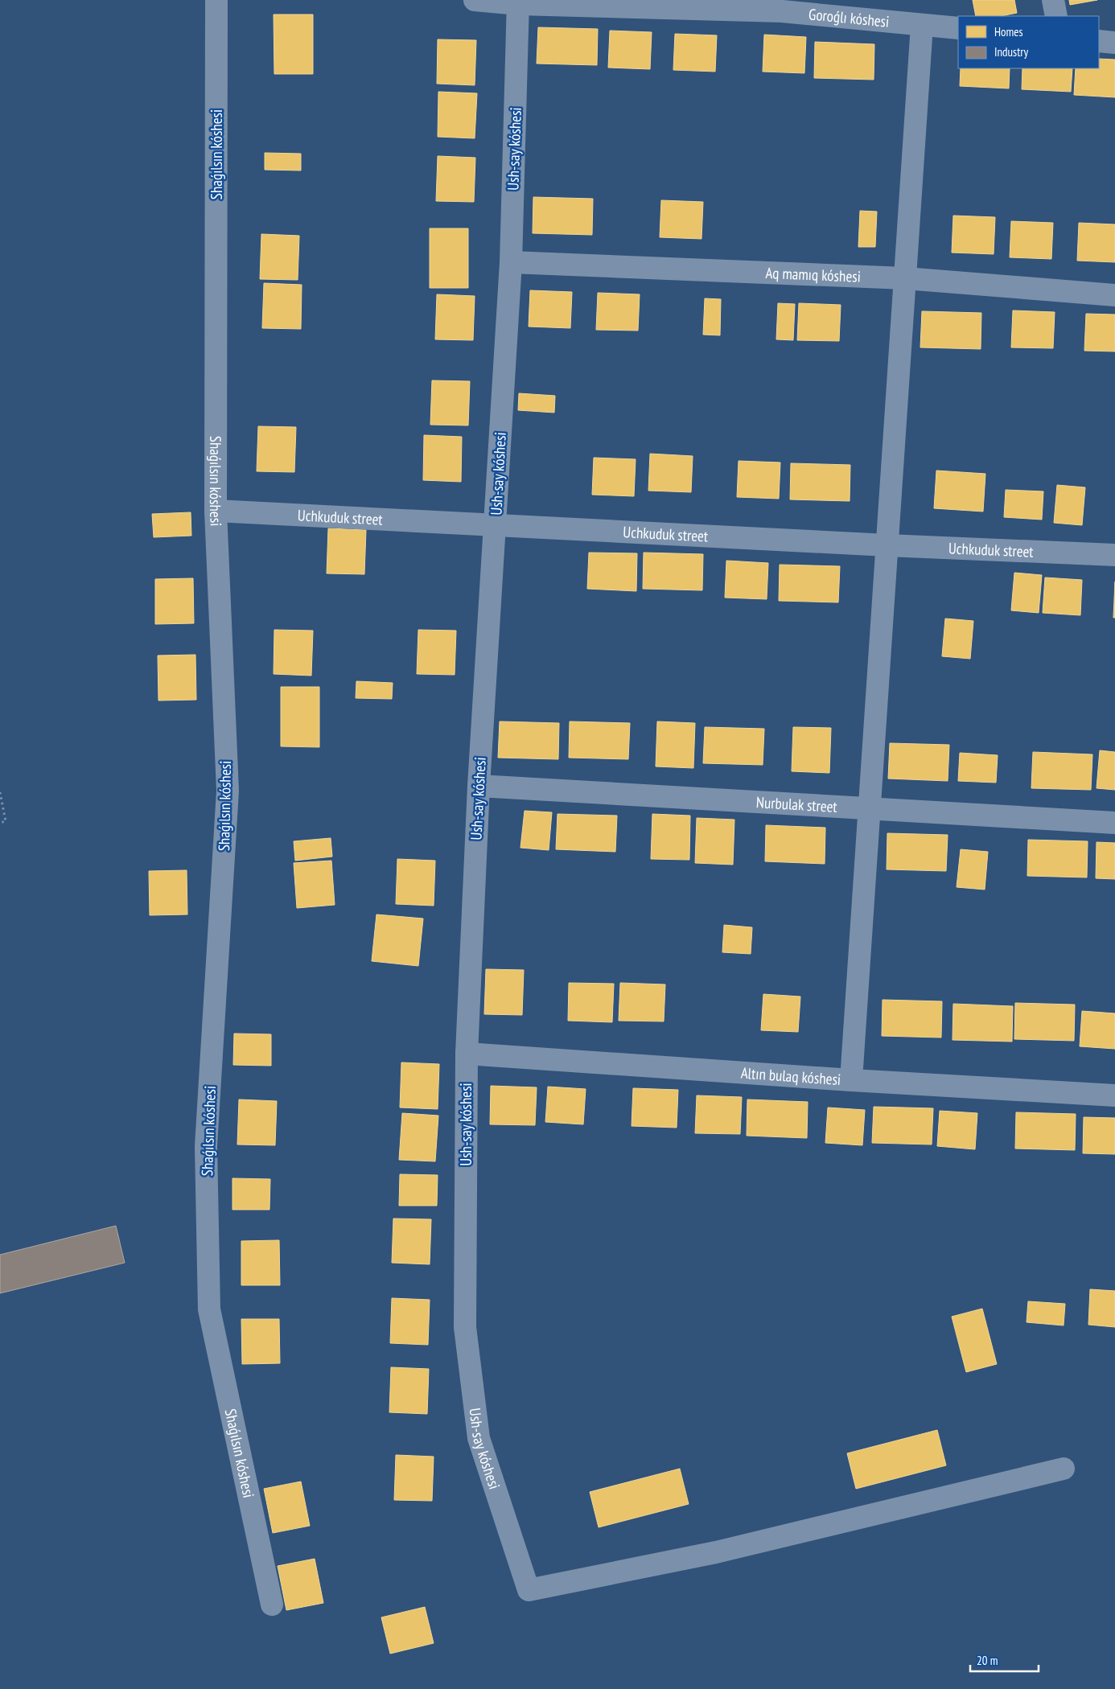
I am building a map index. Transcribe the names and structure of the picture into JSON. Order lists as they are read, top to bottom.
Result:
{
  "streets": {
    "street": [
      "Goroǵlı kóshesi",
      "Ush-say kóshesi",
      "Shaǵılsın kóshesi",
      "Aq mamıq kóshesi",
      "Uchkuduk street",
      "Nurbulak street",
      "Altın bulaq kóshesi"
    ]
  },
  "crossings": [
    ["Goroǵlı kóshesi", "Ush-say kóshesi"],
    ["Ush-say kóshesi", "Aq mamıq kóshesi"],
    ["Ush-say kóshesi", "Uchkuduk street"],
    ["Ush-say kóshesi", "Nurbulak street"],
    ["Ush-say kóshesi", "Altın bulaq kóshesi"],
    ["Shaǵılsın kóshesi", "Uchkuduk street"]
  ],
  "legend": ["Homes", "Industry"],
  "scale_bar": "20 m"
}
